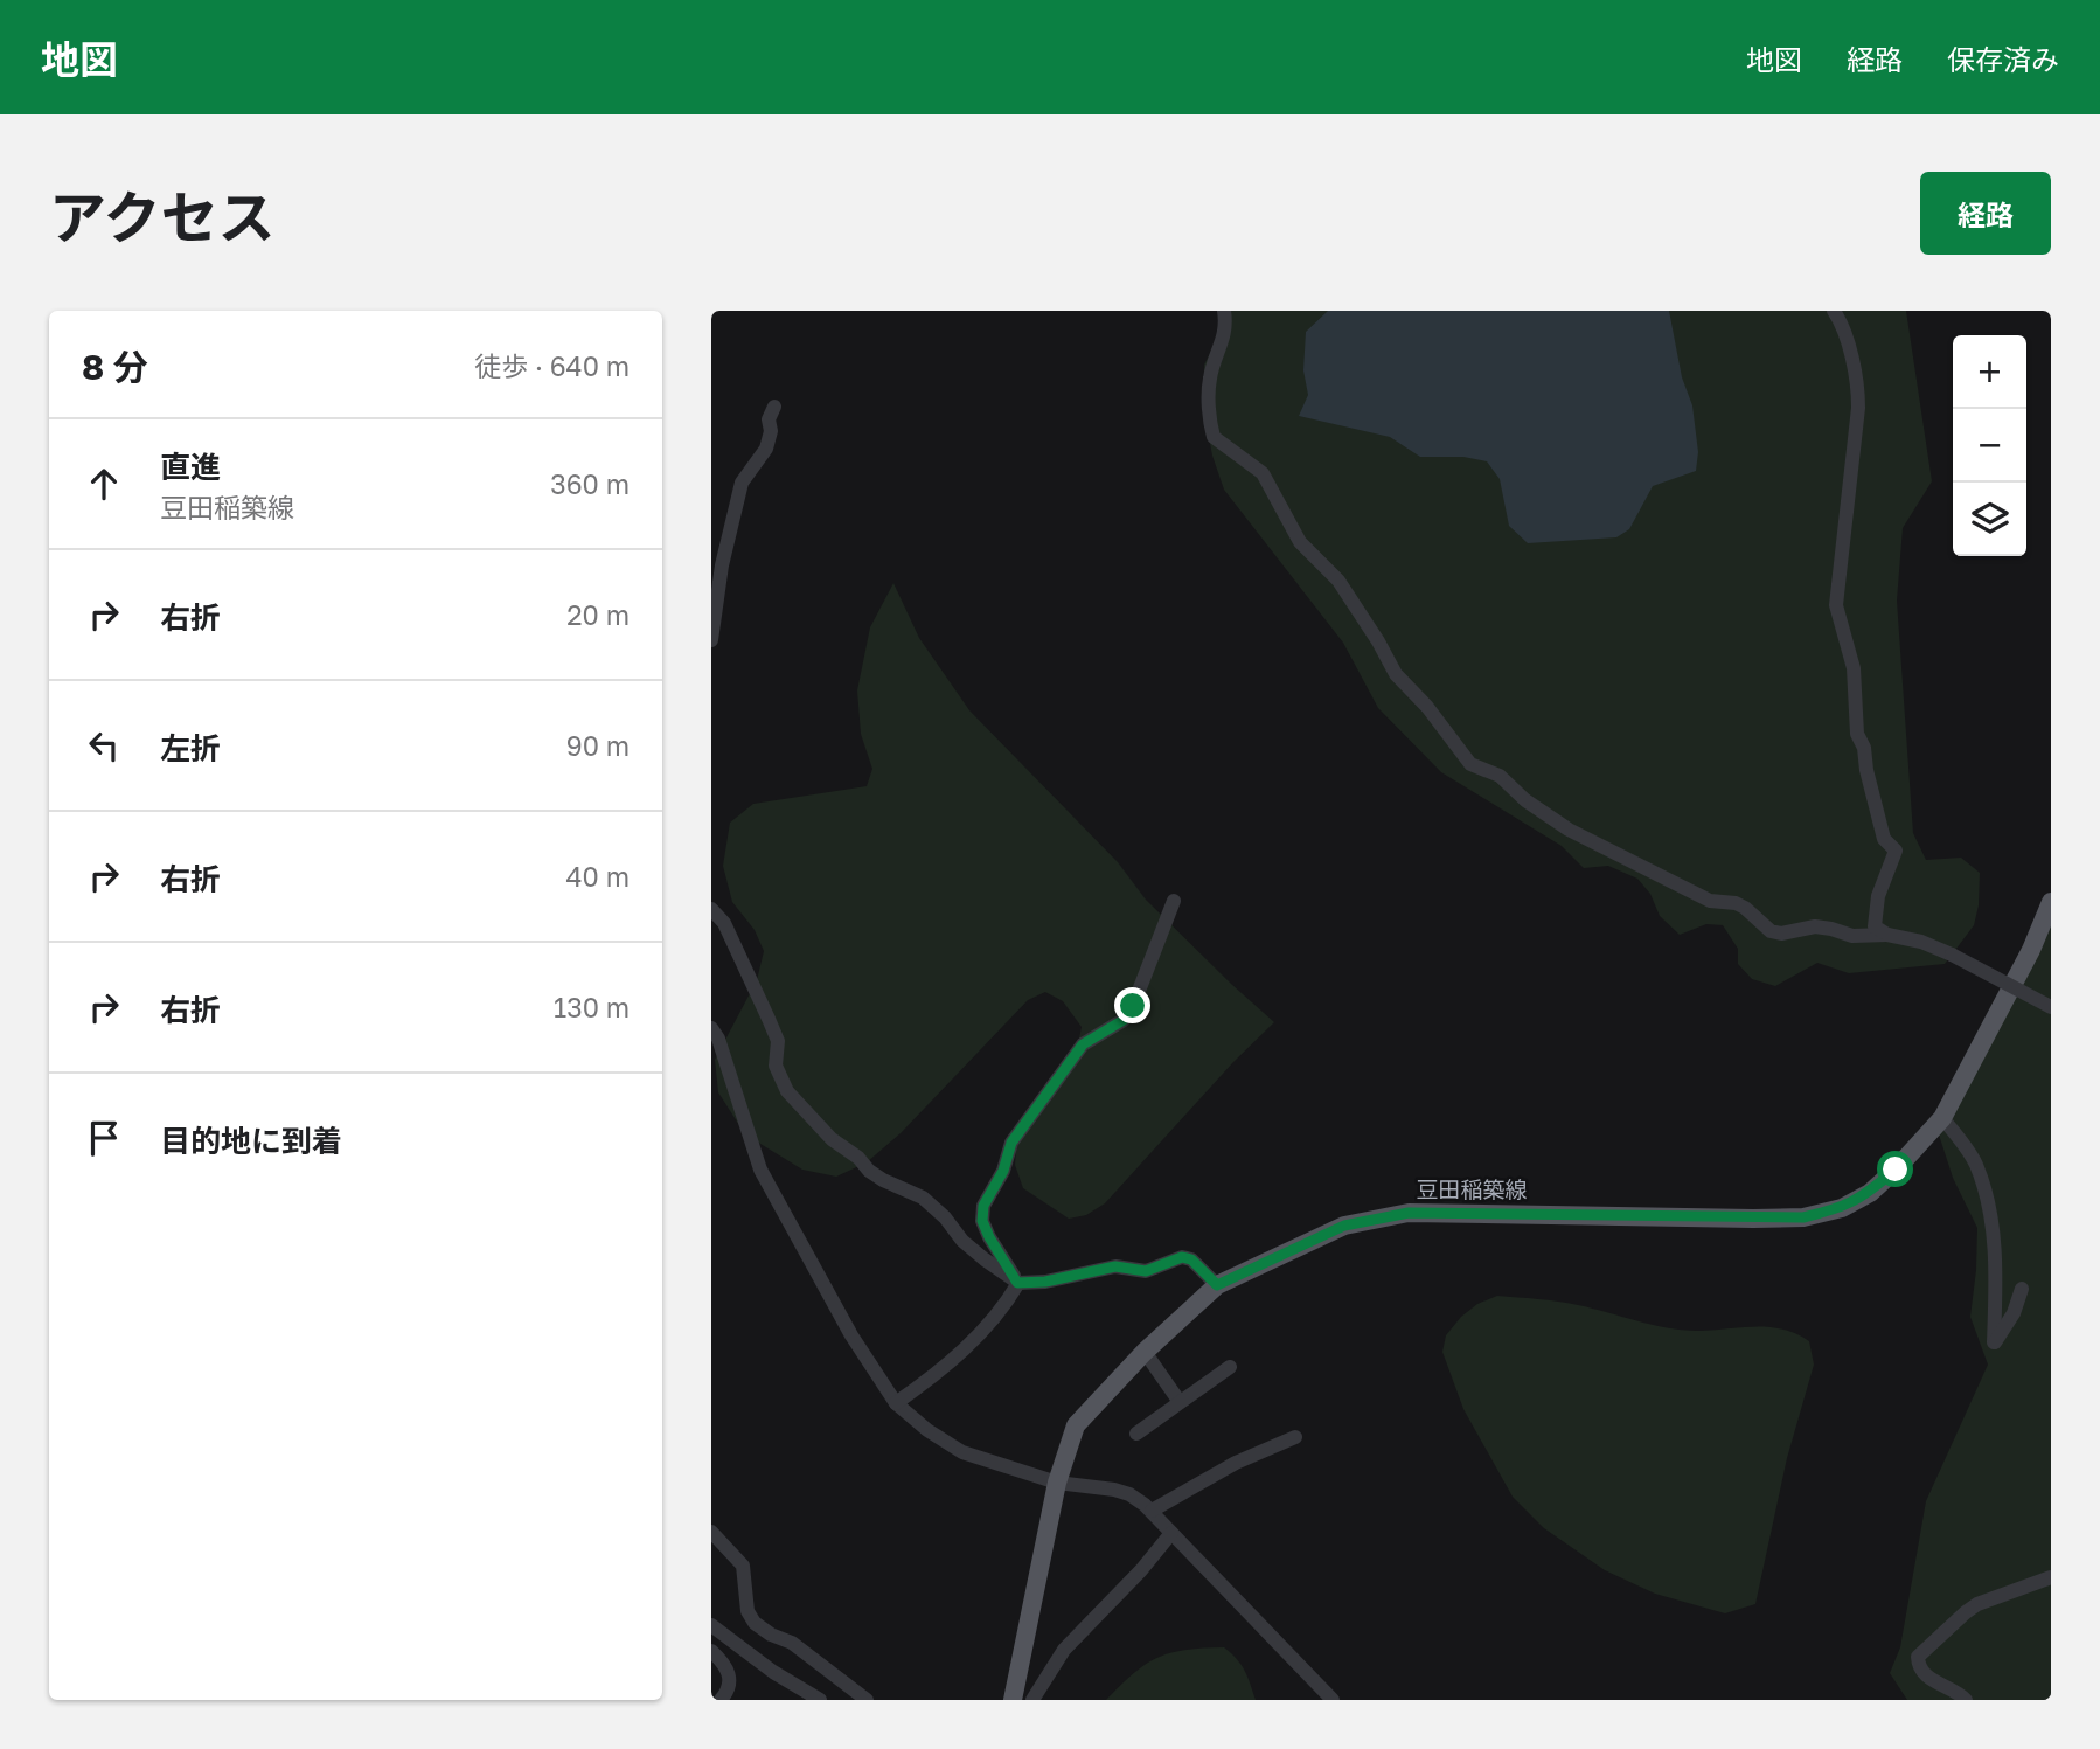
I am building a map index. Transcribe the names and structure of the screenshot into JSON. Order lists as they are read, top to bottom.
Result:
{
  "streets": {
    "main road": ["豆田稲築線"]
  },
  "page": {
    "header": "地図",
    "nav": ["地図", "経路", "保存済み"],
    "title": "アクセス",
    "buttons": "経路",
    "heading": ["8 分", "徒歩 · 640 m"],
    "map_buttons": ["+", "−"],
    "list": [
      ["直進", "豆田稲築線", "360 m"],
      ["右折", "20 m"],
      ["左折", "90 m"],
      ["右折", "40 m"],
      ["右折", "130 m"],
      "目的地に到着"
    ]
  }
}
